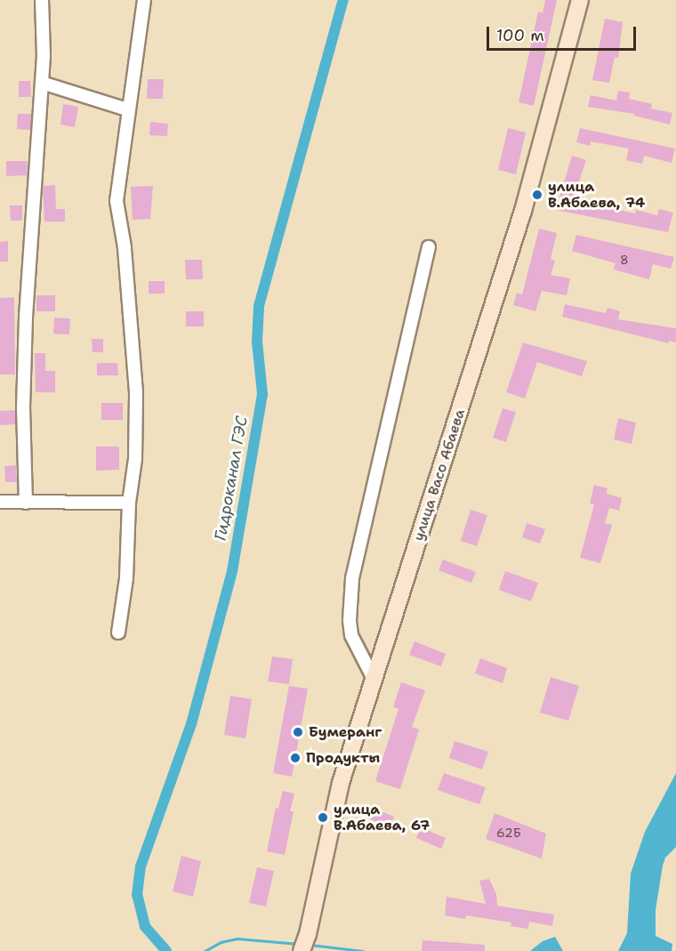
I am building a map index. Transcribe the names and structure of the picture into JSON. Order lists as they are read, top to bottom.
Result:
{
  "streets": {
    "main road": ["улица Васо Абаева"]
  },
  "water": ["Гидроканал ГЭС"],
  "places": [
    "улица В.Абаева, 74",
    "Бумеранг",
    "Продукты",
    "улица В.Абаева, 67"
  ],
  "house_numbers": ["8", "62Б"],
  "scale_bar": "100 m"
}
